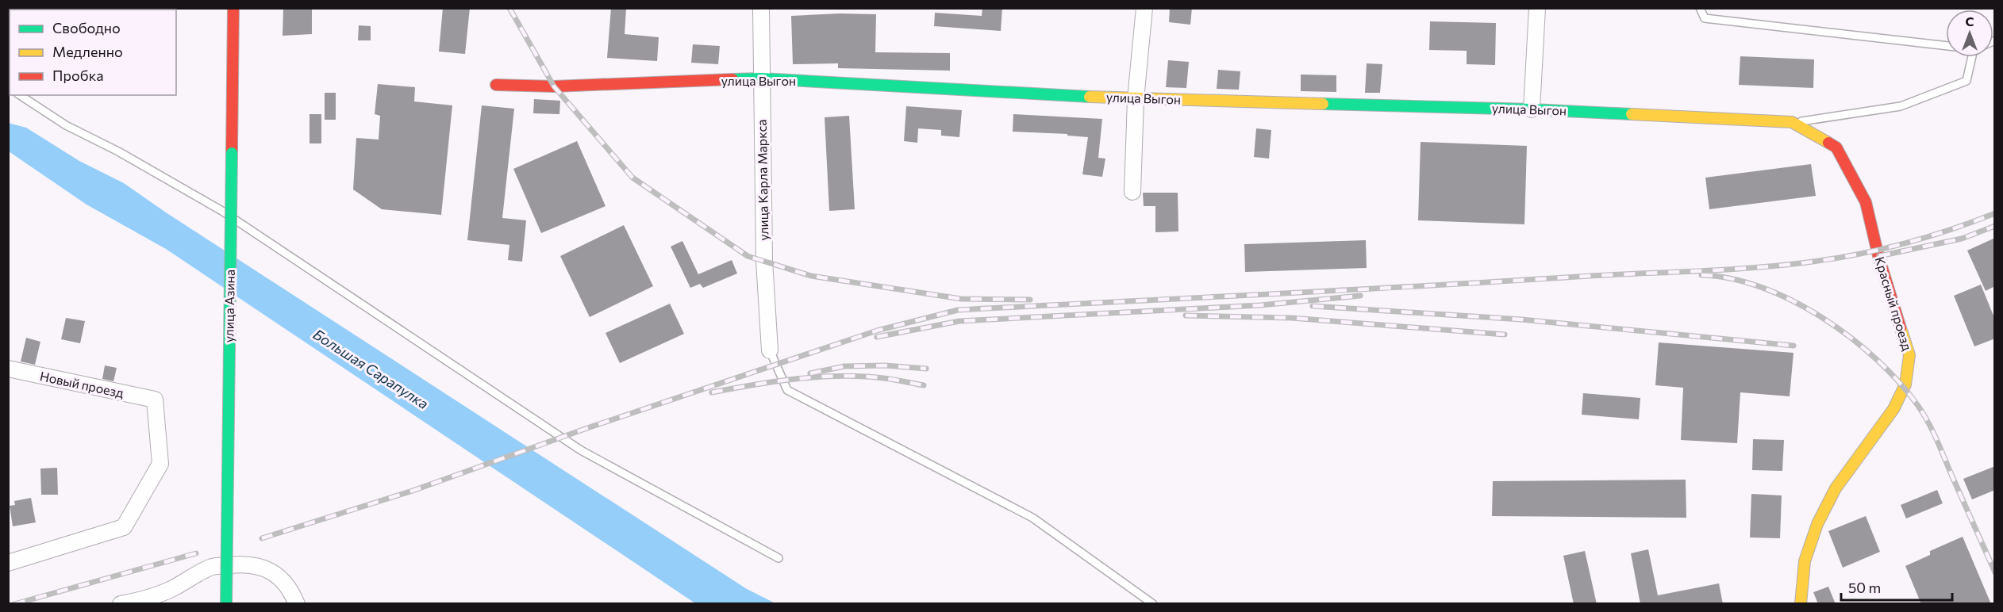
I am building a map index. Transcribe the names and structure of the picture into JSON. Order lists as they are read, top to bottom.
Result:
{
  "streets": {
    "street": [
      "улица Выгон",
      "улица Карла Маркса",
      "Красный проезд",
      "улица Азина",
      "Новый проезд"
    ]
  },
  "crossings": [
    ["улица Выгон", "улица Карла Маркса"],
    ["улица Выгон", "Красный проезд"]
  ],
  "water": ["Большая Сарапулка"],
  "legend": ["Свободно", "Медленно", "Пробка"],
  "scale_bar": "50 m",
  "north": "top"
}
